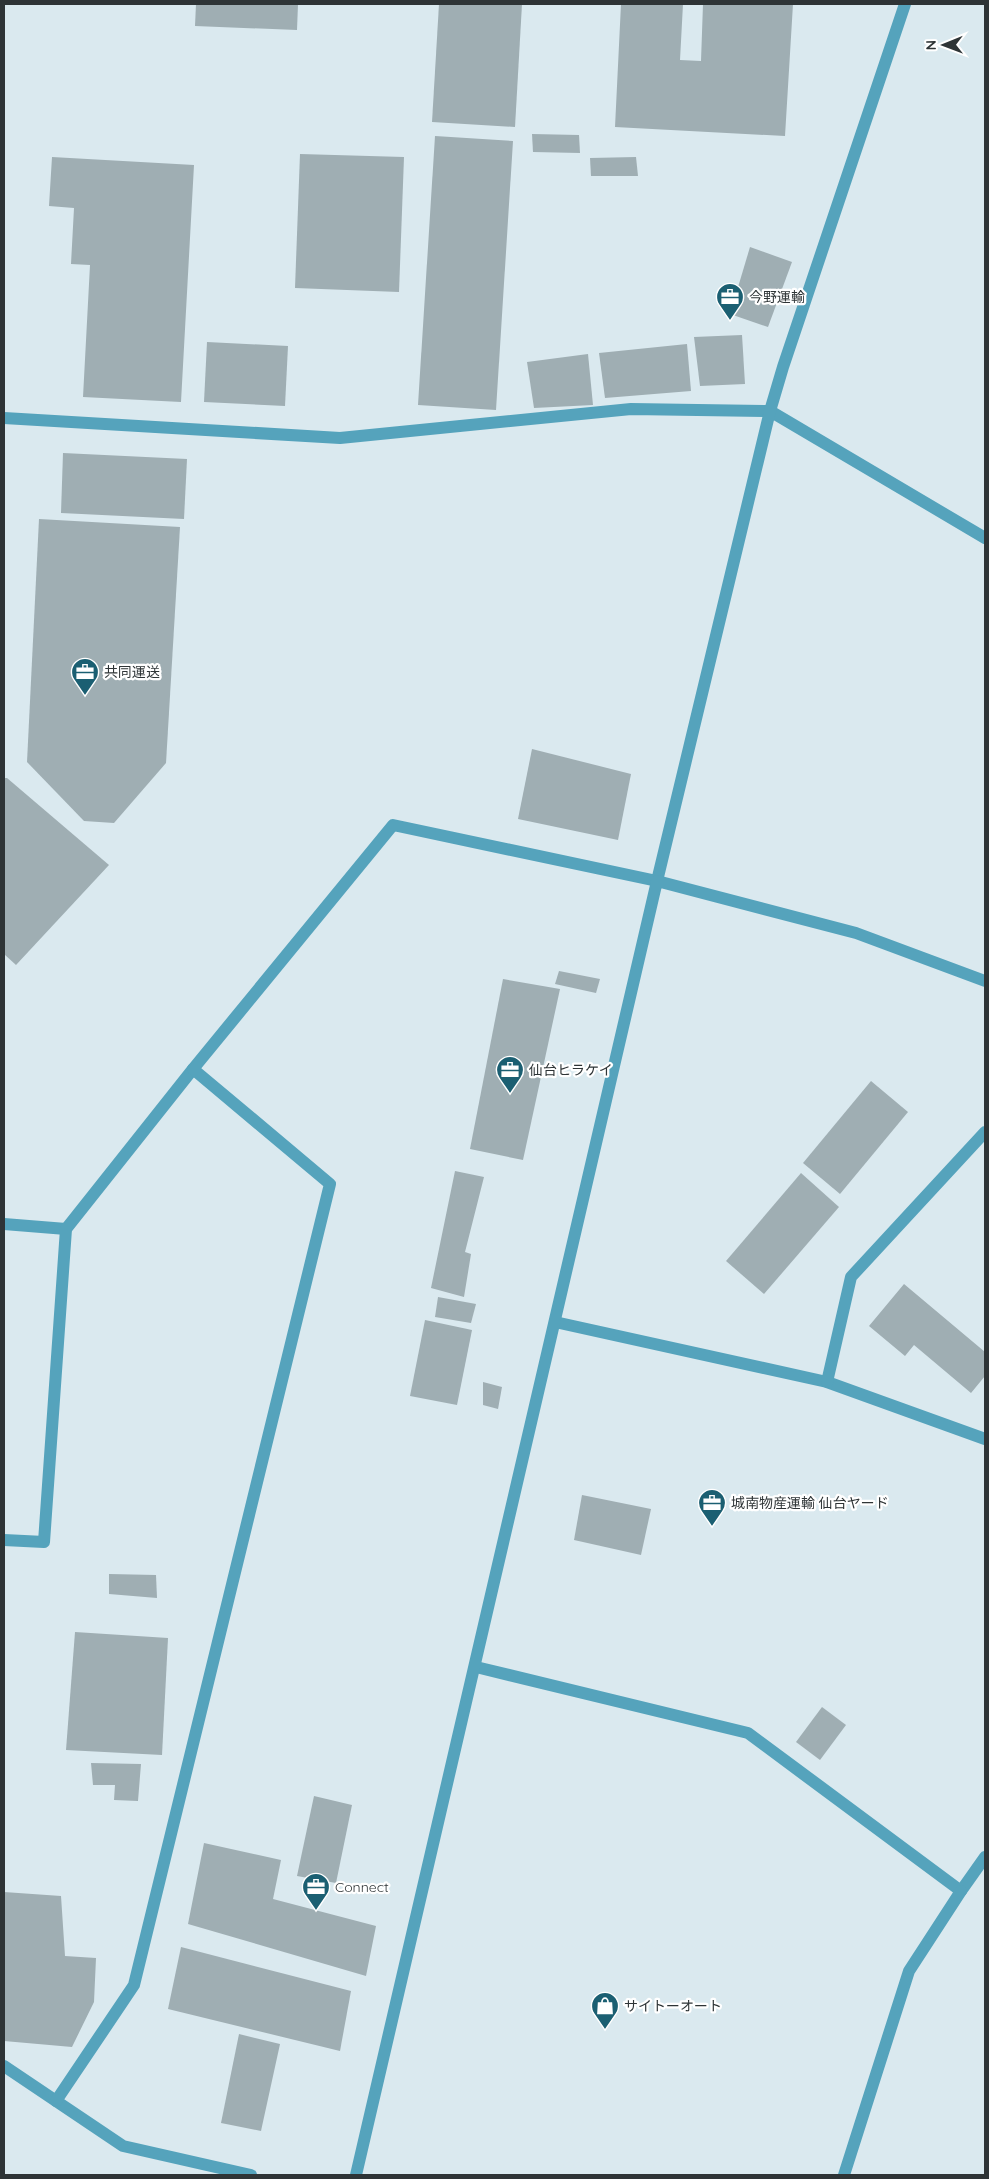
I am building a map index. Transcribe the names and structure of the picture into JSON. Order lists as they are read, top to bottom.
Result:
{
  "places": {
    "office": [
      "今野運輸",
      "共同運送",
      "仙台ヒラケイ",
      "城南物産運輸 仙台ヤード",
      "Connect"
    ],
    "shop": ["サイトーオート"]
  },
  "north": "left"
}
